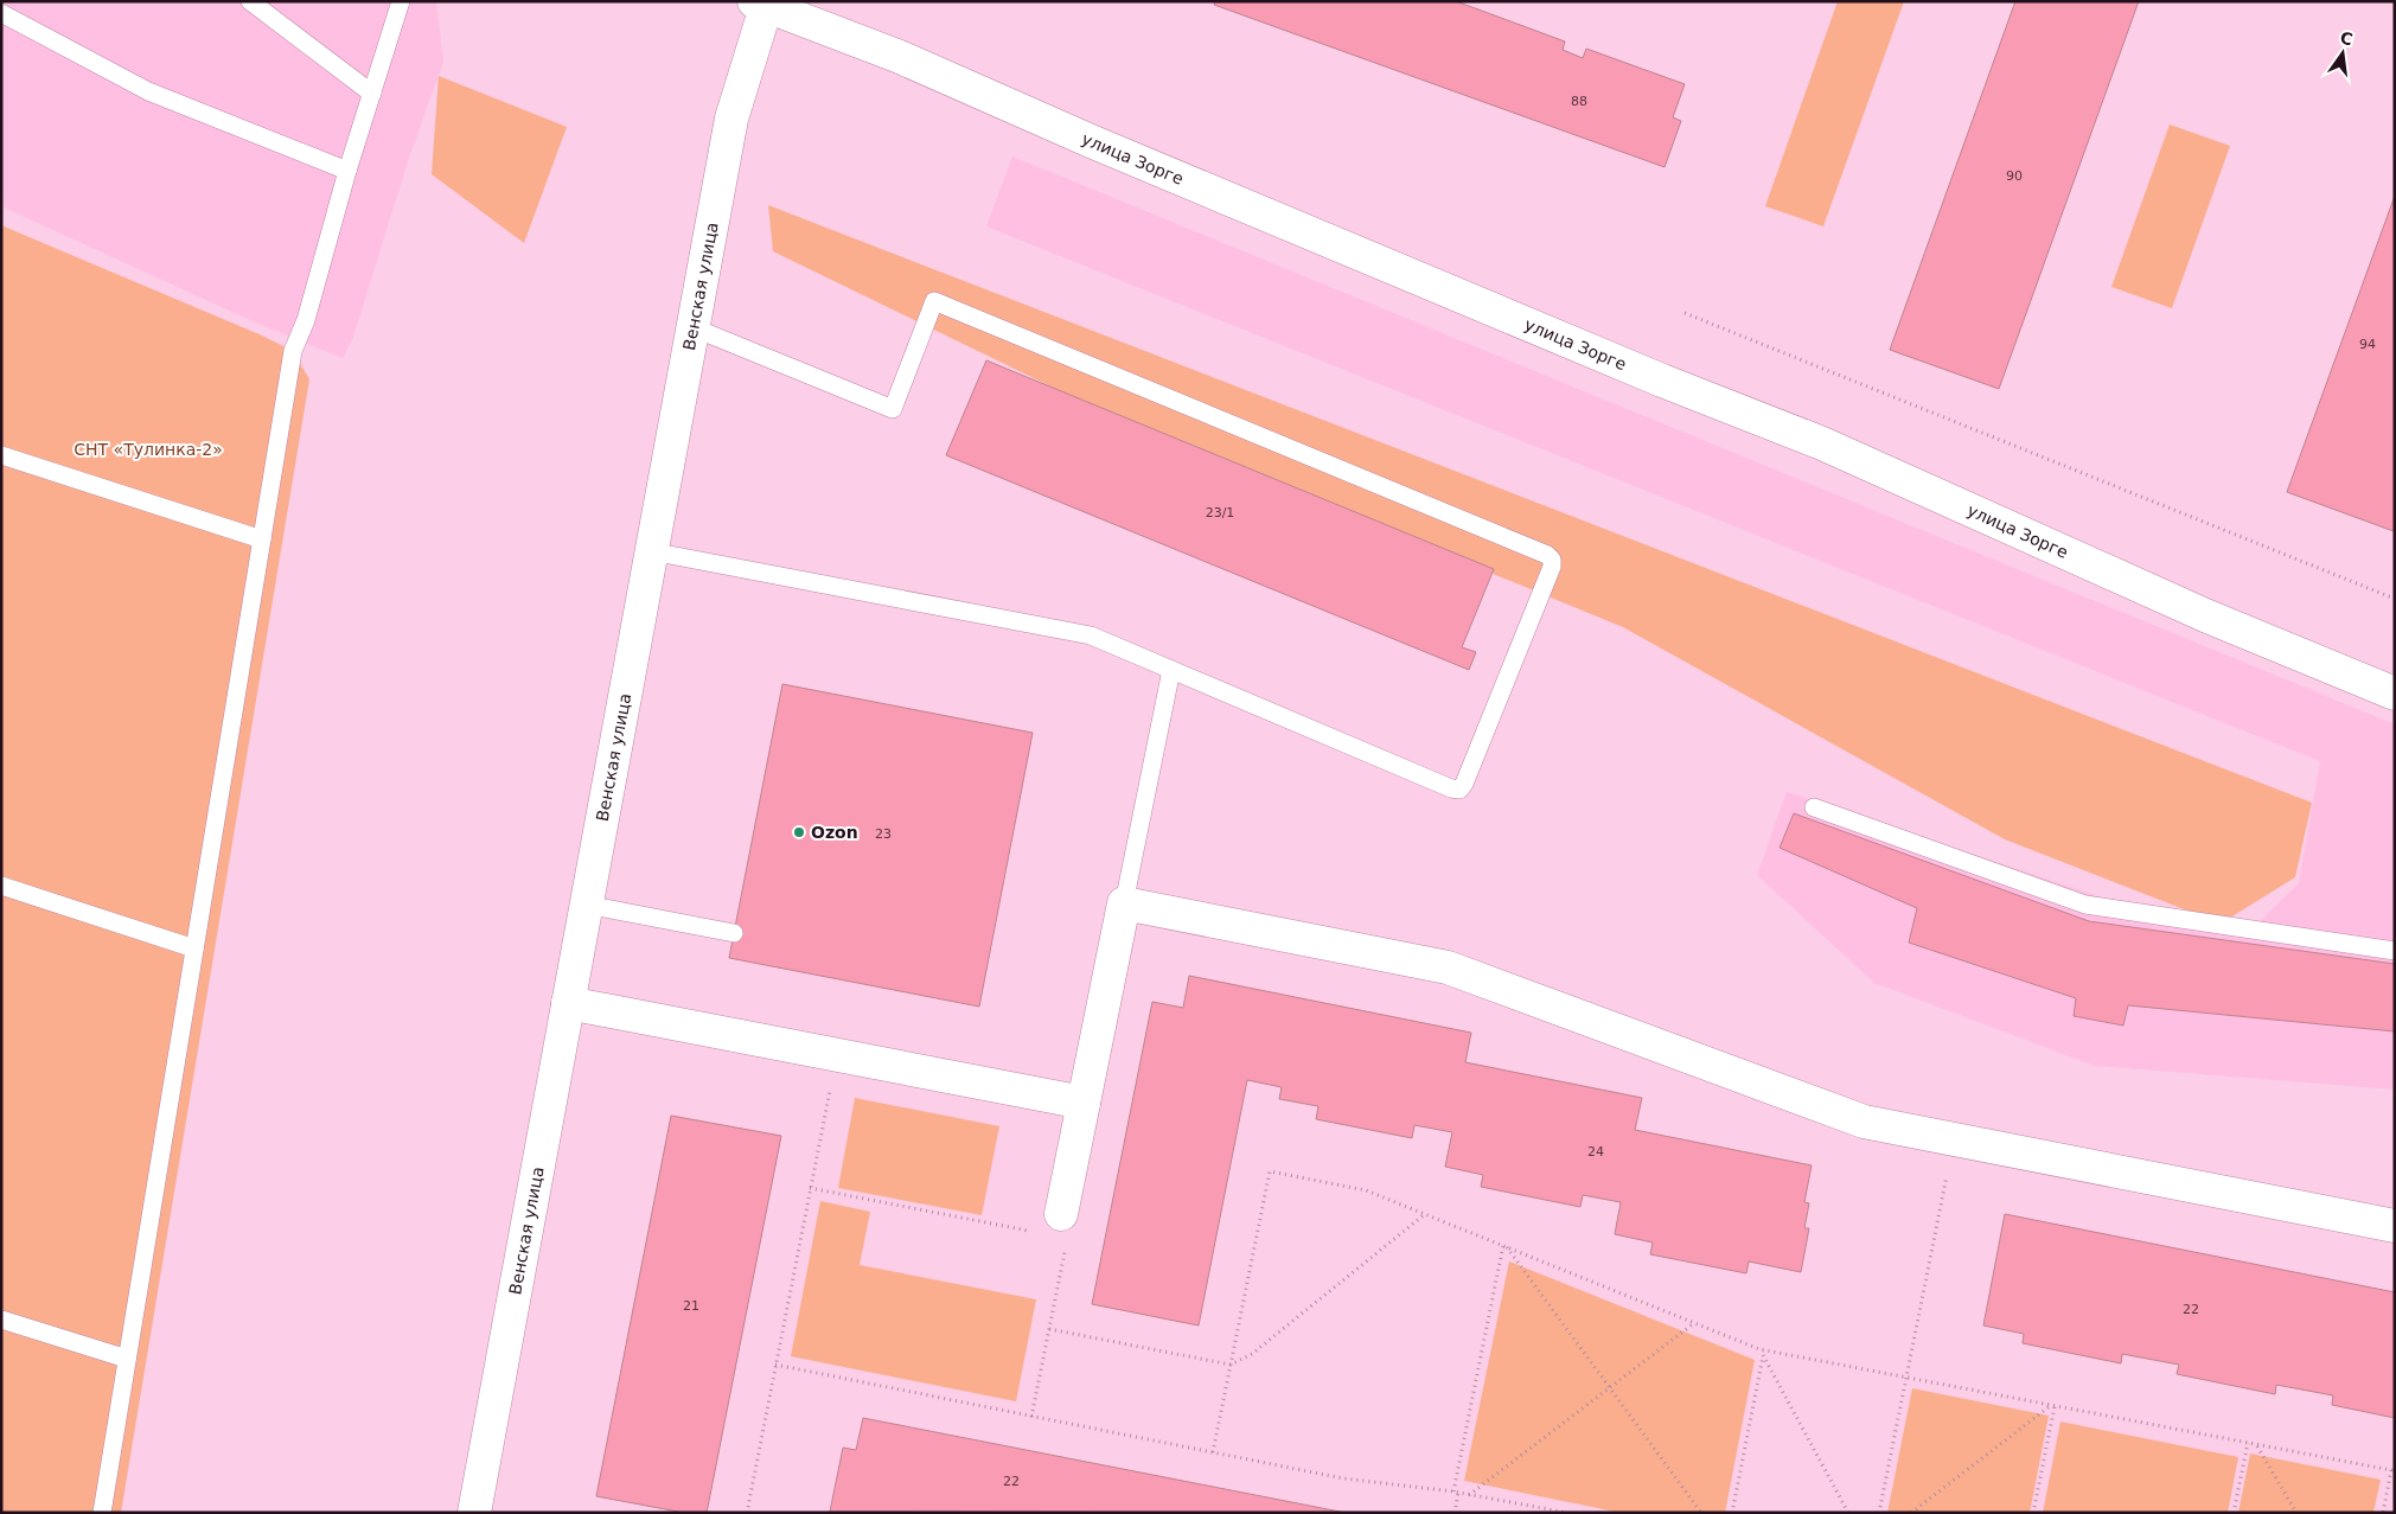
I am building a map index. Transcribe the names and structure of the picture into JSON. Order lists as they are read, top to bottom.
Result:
{
  "streets": {
    "street": ["улица Зорге", "Венская улица"]
  },
  "crossings": [
    ["улица Зорге", "Венская улица"]
  ],
  "parks": ["СНТ «Тулинка-2»"],
  "places": ["Ozon"],
  "house_numbers": [
    "88",
    "90",
    "94",
    "23/1",
    "23",
    "24",
    "21",
    "22",
    "22"
  ],
  "north": "top"
}
